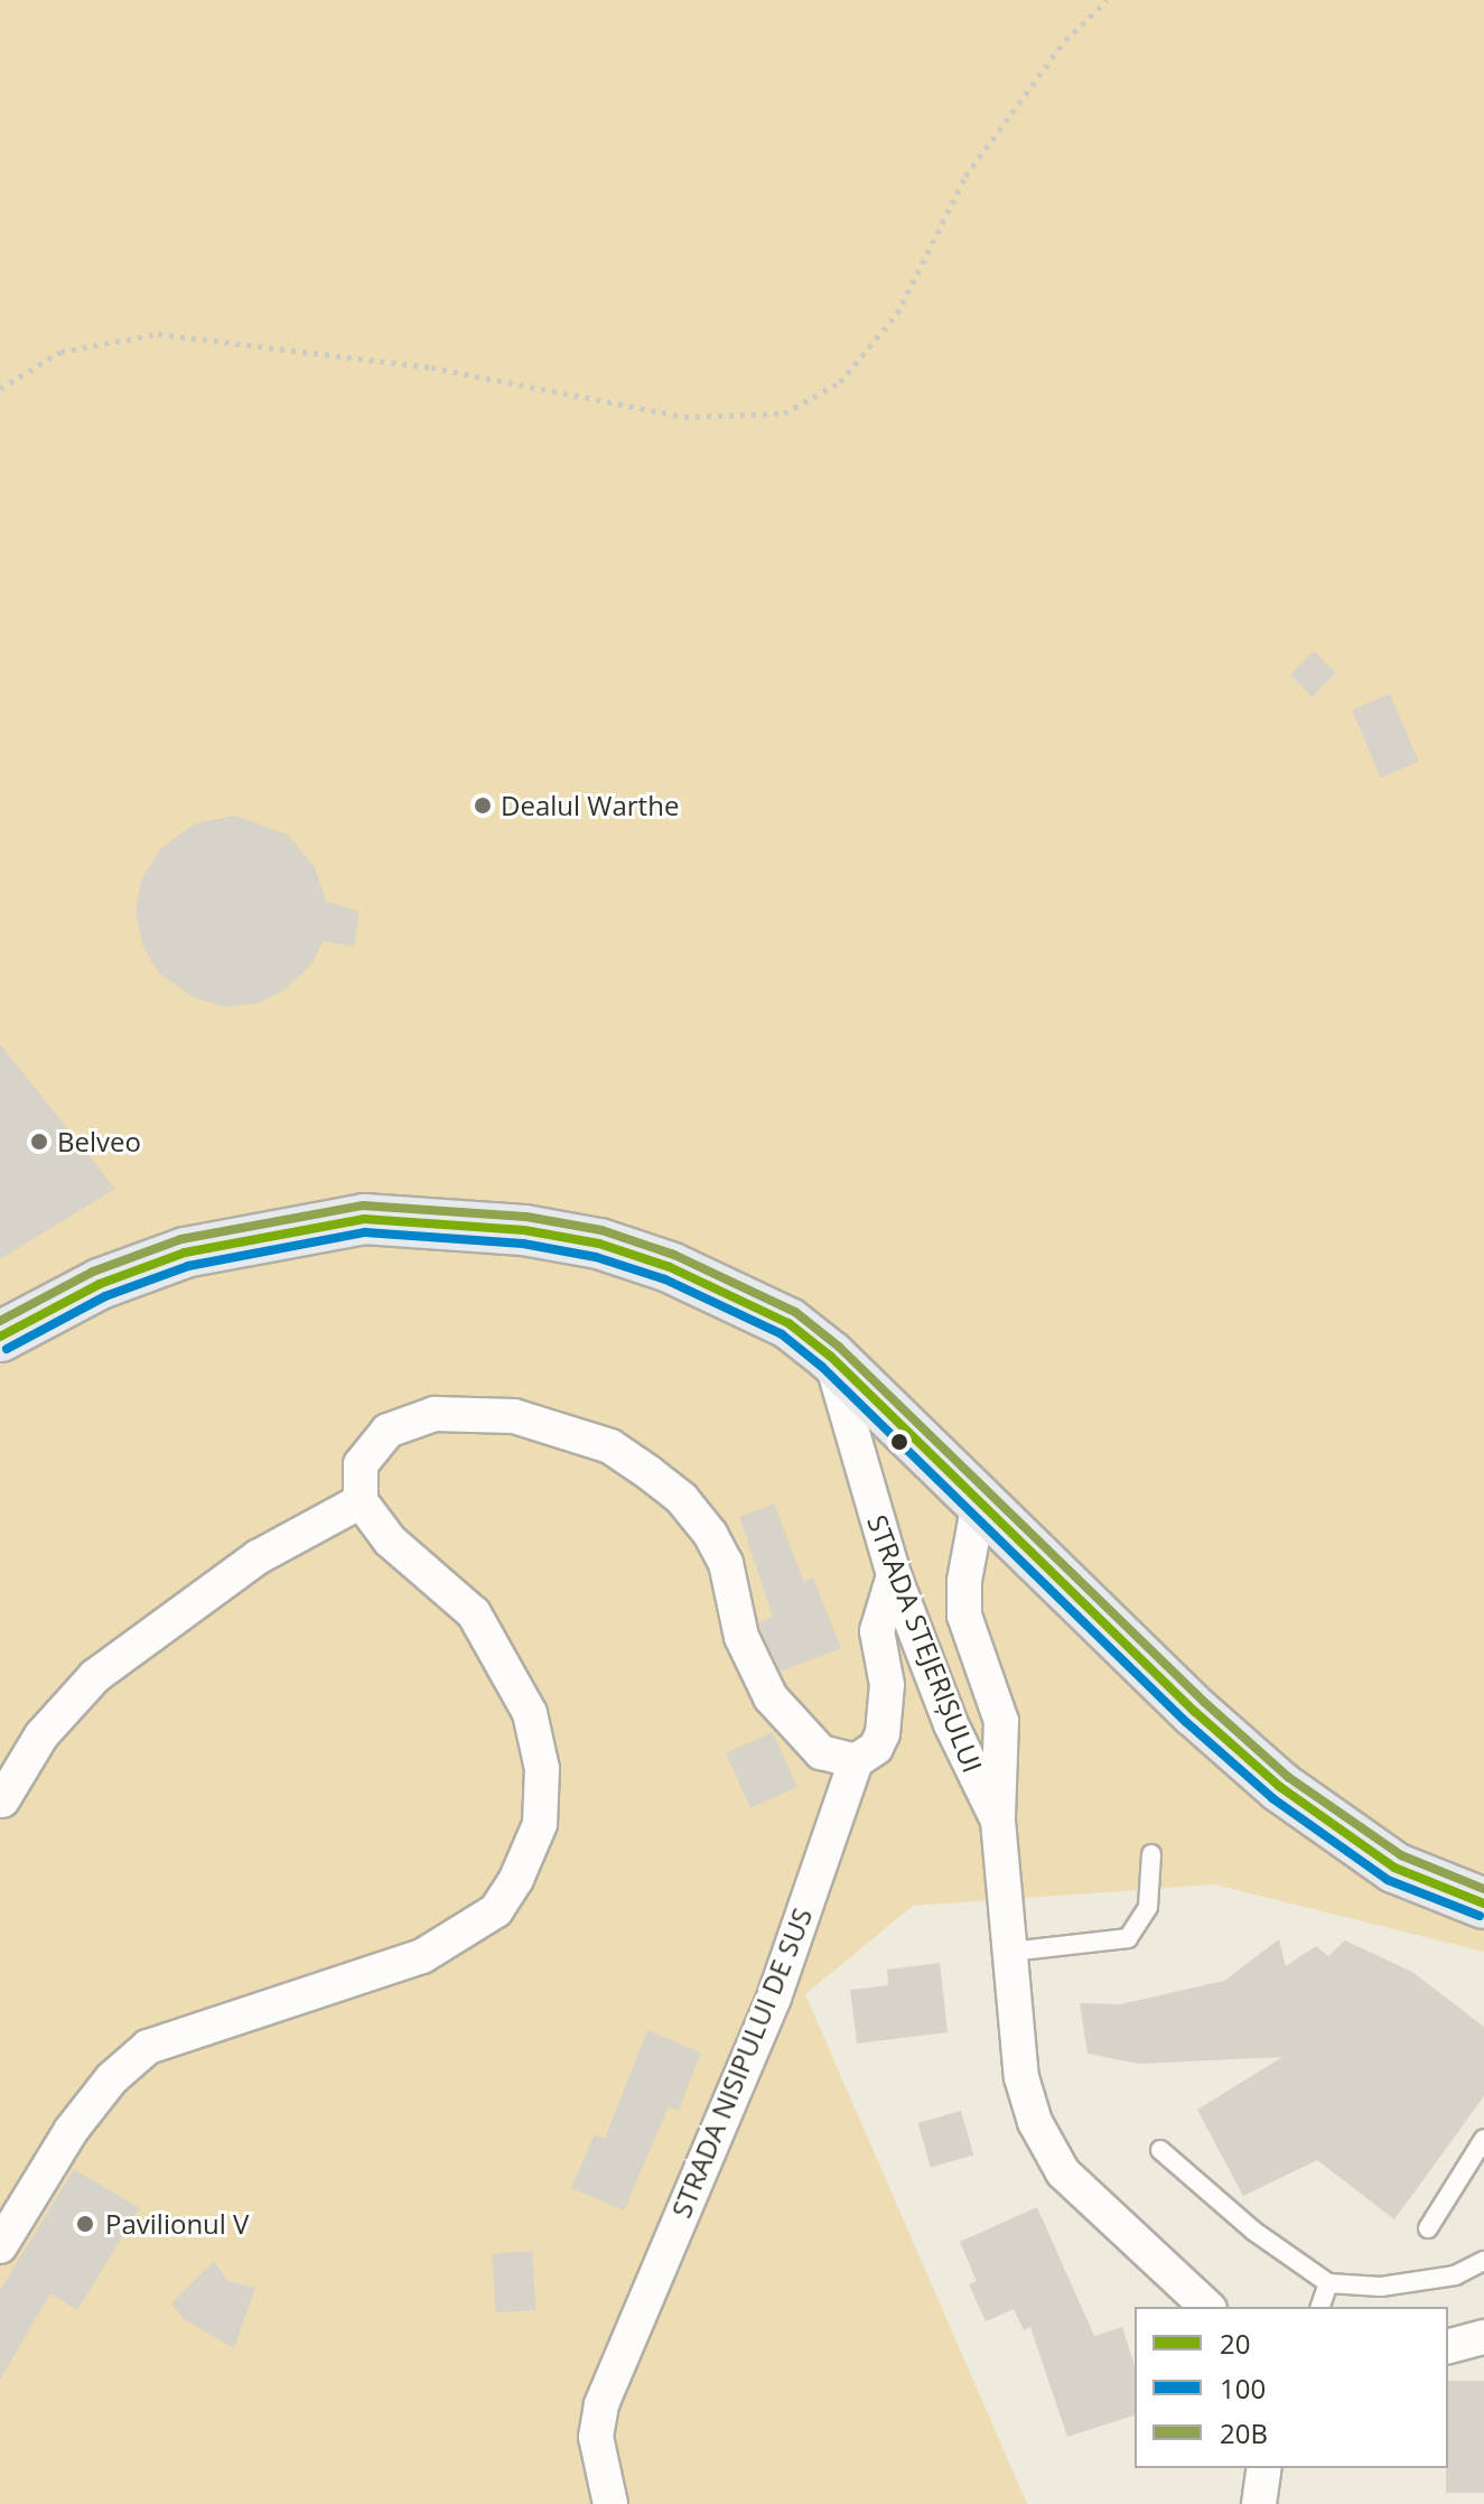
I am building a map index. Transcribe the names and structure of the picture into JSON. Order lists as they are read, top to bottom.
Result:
{
  "streets": {
    "street": ["STRADA STEJERIȘULUI", "STRADA NISIPULUI DE SUS"]
  },
  "crossings": [
    ["STRADA STEJERIȘULUI", "STRADA NISIPULUI DE SUS"]
  ],
  "places": ["Dealul Warthe", "Belveo", "Pavilionul V"],
  "lines": ["transit line 20B", "transit line 20", "transit line 100"],
  "legend": ["20", "100", "20B"]
}
